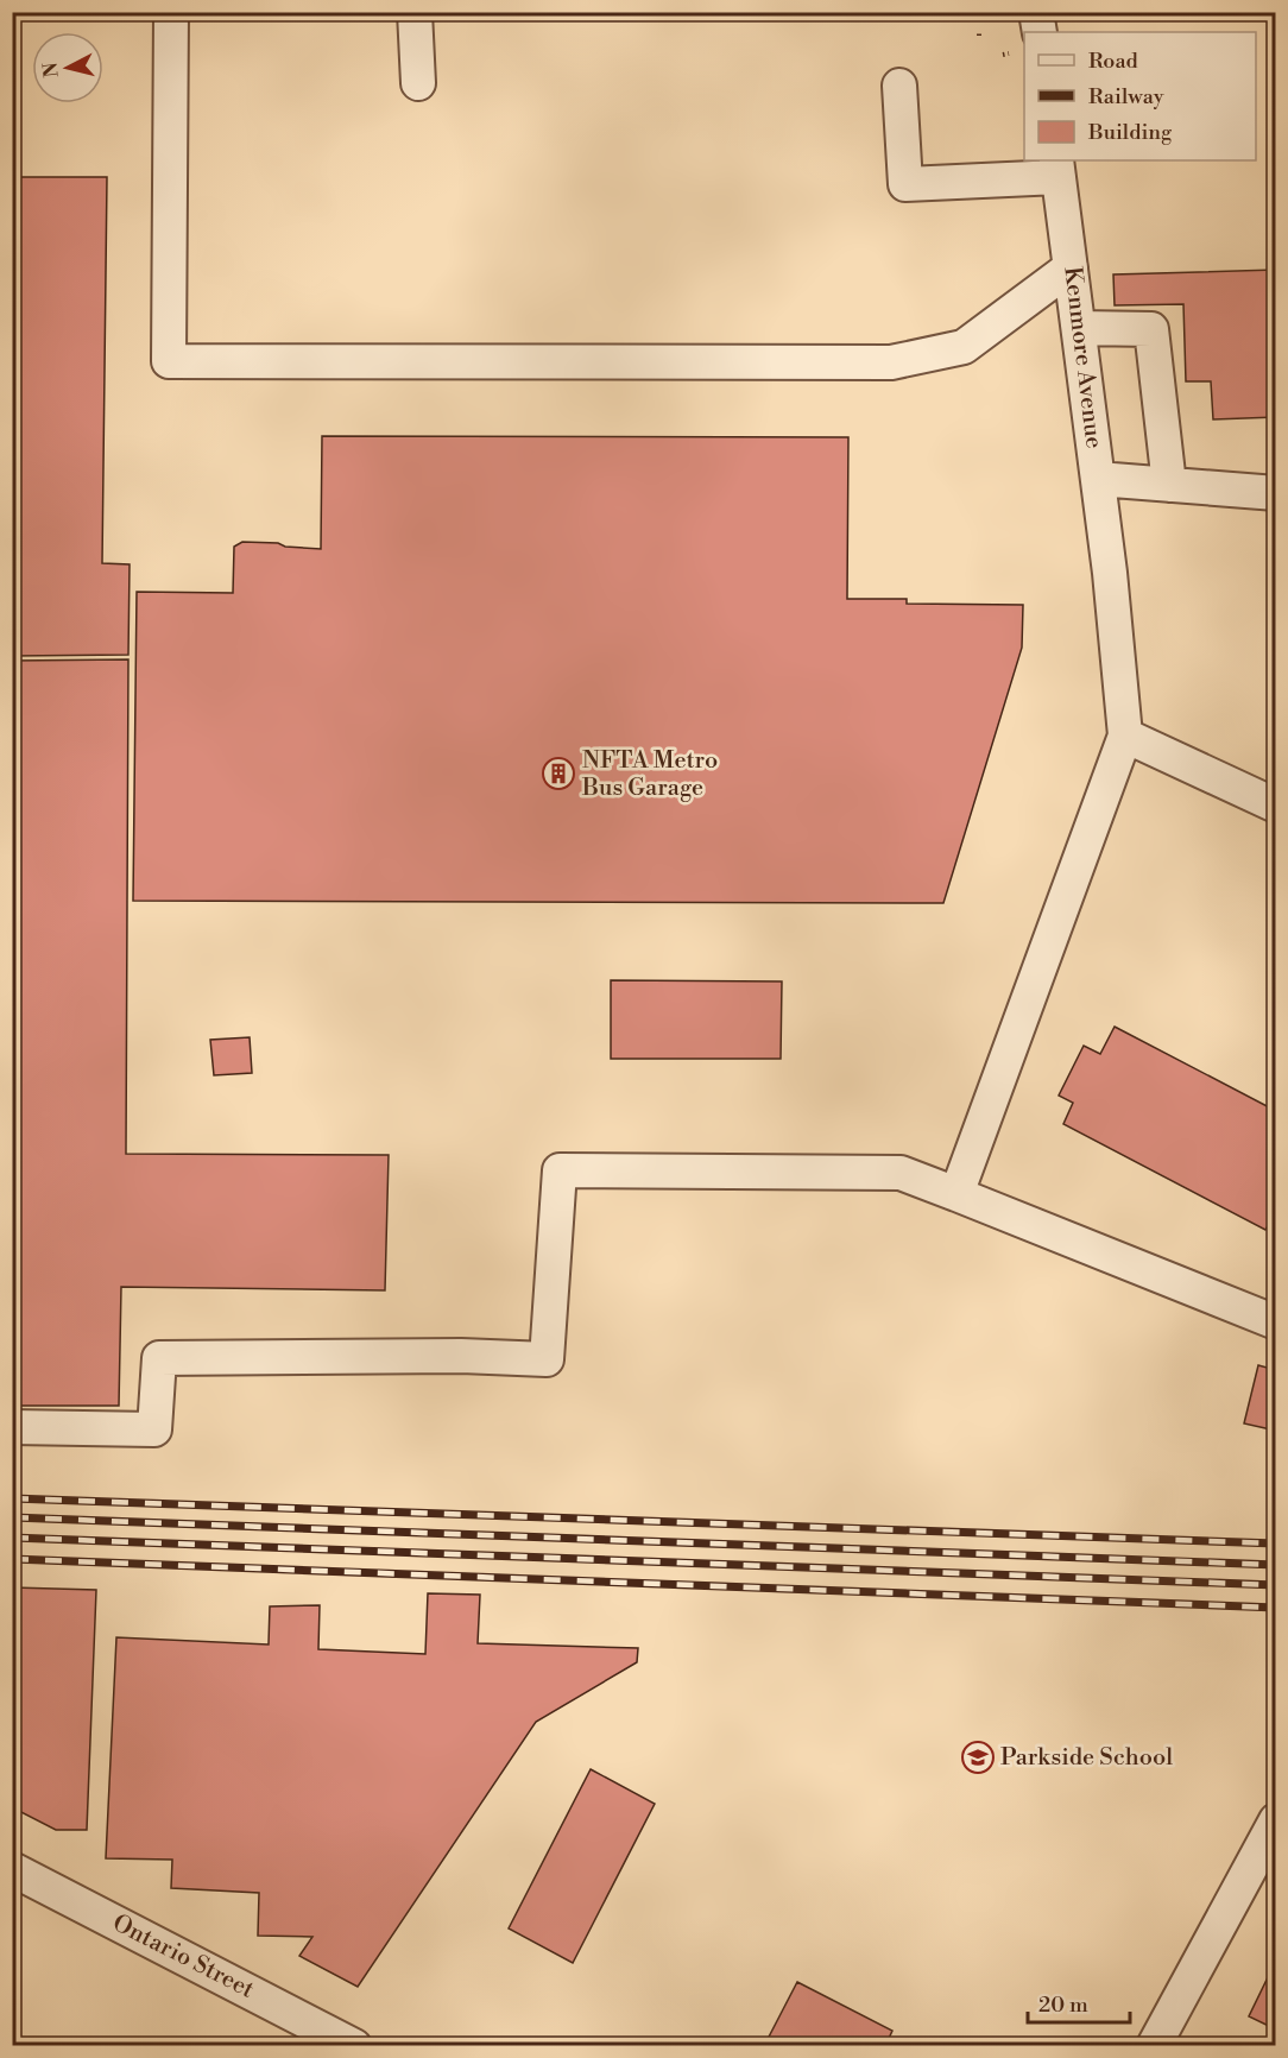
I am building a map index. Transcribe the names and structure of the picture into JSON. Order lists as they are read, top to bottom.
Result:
{
  "streets": {
    "street": ["Kenmore Avenue", "Ontario Street"]
  },
  "places": {
    "building": ["NFTA Metro Bus Garage"],
    "school or university": ["Parkside School"]
  },
  "legend": ["Road", "Railway", "Building"],
  "scale_bar": "20 m",
  "north": "left"
}
